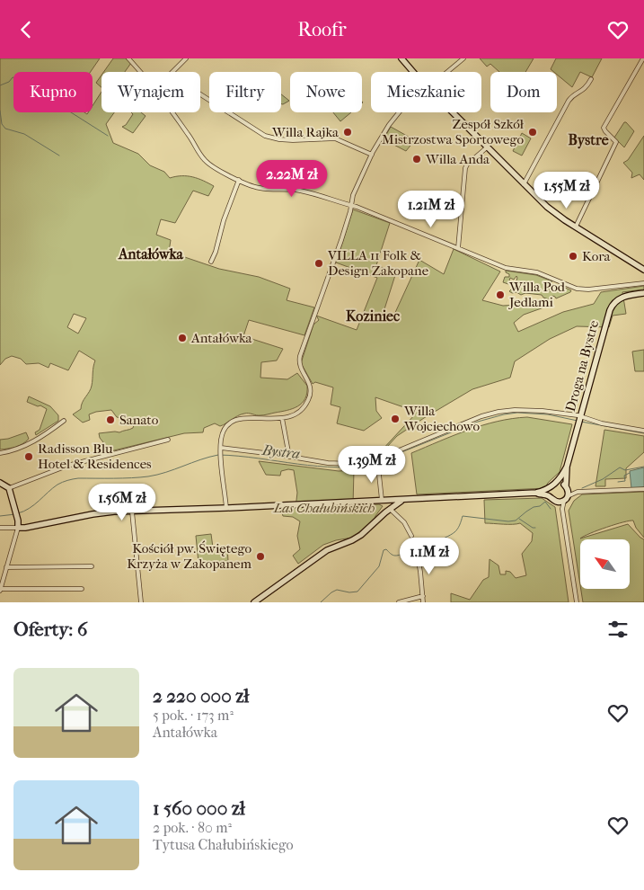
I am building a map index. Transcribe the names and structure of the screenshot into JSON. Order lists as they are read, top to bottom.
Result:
{
  "streets": {
    "street": ["Droga na Bystre"]
  },
  "districts": ["Bystre", "Antałówka", "Koziniec"],
  "water": ["Bystra"],
  "parks": ["Las Chałubińskich"],
  "places": [
    "Willa Rajka",
    "Zespół Szkół Mistrzostwa Sportowego",
    "Willa Anda",
    "Kora",
    "VILLA 11 Folk & Design Zakopane",
    "Willa Pod Jedlami",
    "Antałówka",
    "Willa Wojciechowo",
    "Sanato",
    "Radisson Blu Hotel & Residences",
    "Kościół pw. Świętego Krzyża w Zakopanem"
  ],
  "north": "top left",
  "page": {
    "header": "Roofr",
    "chip": [
      "Kupno",
      "Wynajem",
      "Filtry",
      "Nowe",
      "Mieszkanie",
      "Dom"
    ],
    "price": [
      "2.22M zł",
      "1.55M zł",
      "1.21M zł",
      "1.39M zł",
      "1.56M zł",
      "1.1M zł"
    ],
    "heading": "Oferty: 6",
    "list": [
      {
        "name": "2 220 000 zł",
        "note": "5 pok. · 173 m² · Antałówka"
      },
      {
        "name": "1 560 000 zł",
        "note": "2 pok. · 80 m² · Tytusa Chałubińskiego"
      }
    ]
  }
}
